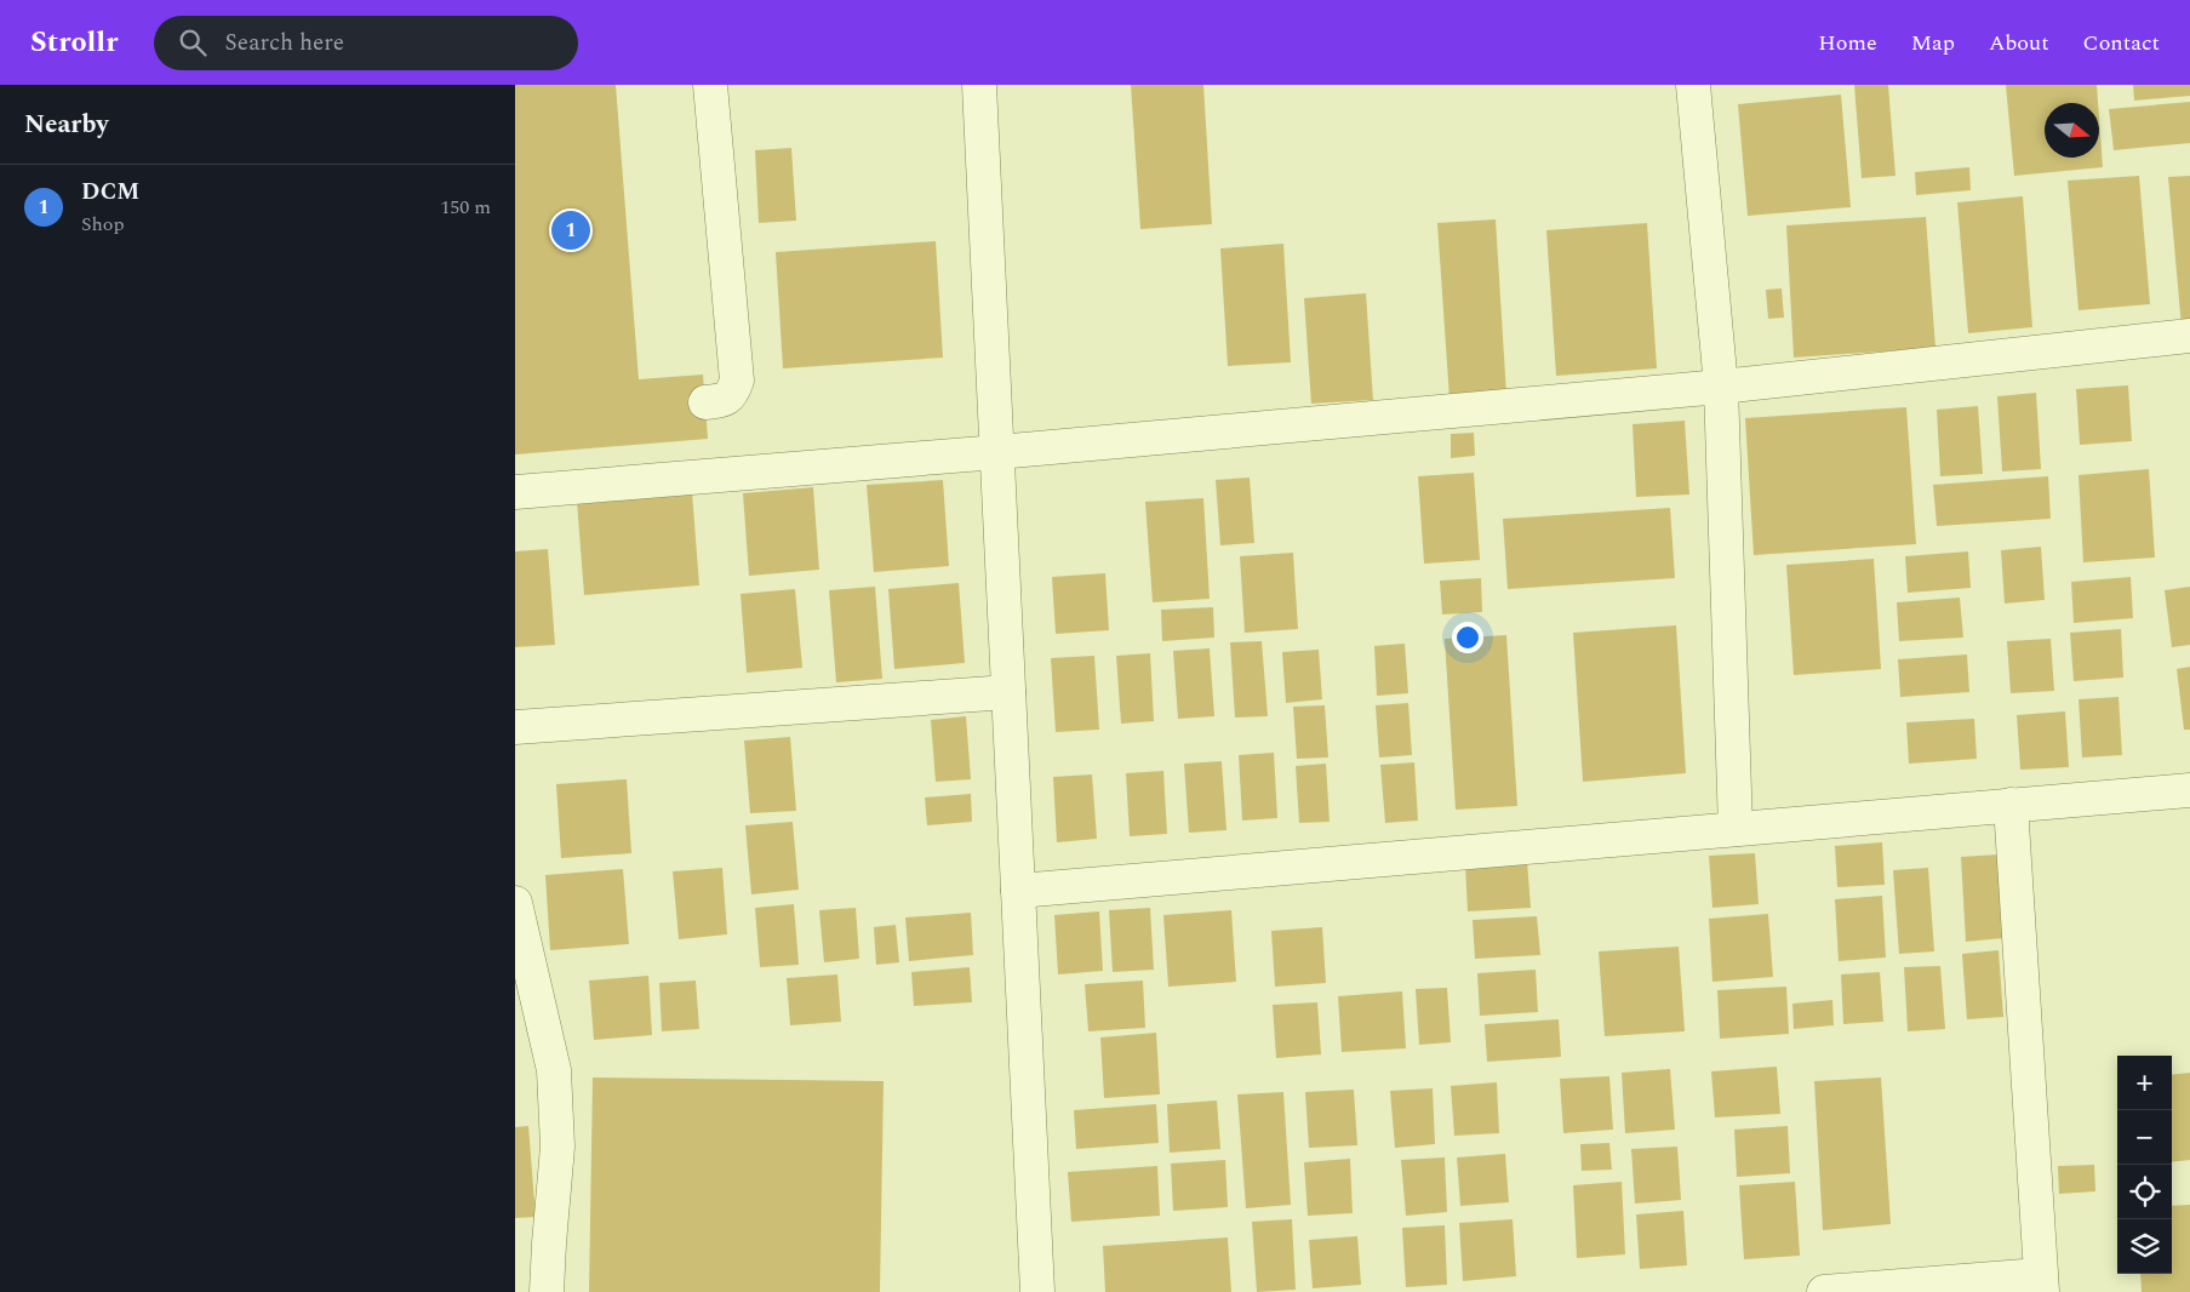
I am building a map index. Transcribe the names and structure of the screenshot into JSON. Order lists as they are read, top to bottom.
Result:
{
  "north": "right",
  "page": {
    "header": "Strollr",
    "search": "Search here",
    "nav": [
      "Home",
      "Map",
      "About",
      "Contact"
    ],
    "heading": "Nearby",
    "list": [
      {
        "mark": "1",
        "name": "DCM",
        "note": "Shop",
        "value": "150 m"
      }
    ],
    "pins": "1",
    "map_buttons": ["+", "−"]
  }
}
